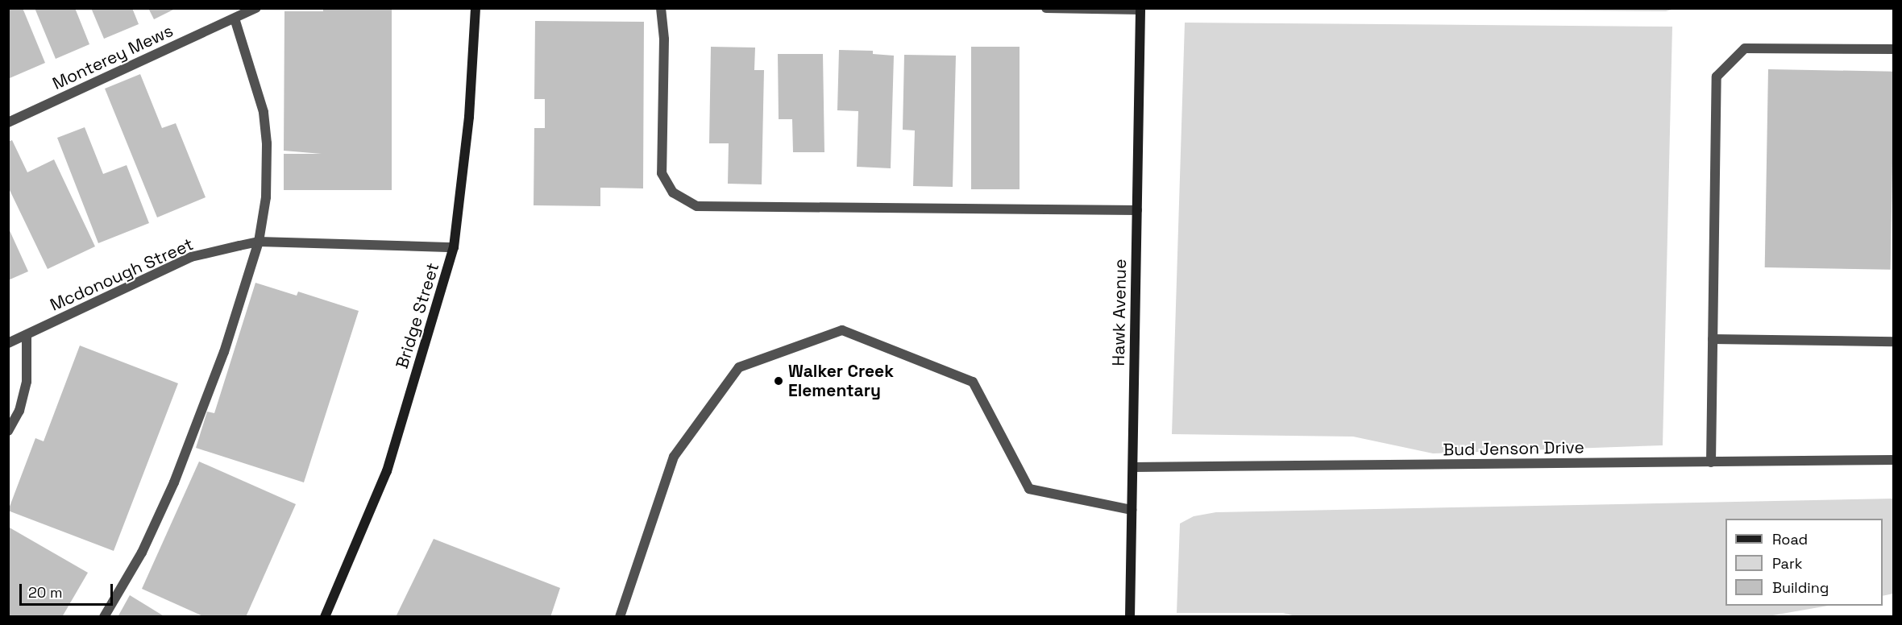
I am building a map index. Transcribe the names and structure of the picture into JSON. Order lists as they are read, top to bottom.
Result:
{
  "streets": {
    "street": [
      "Monterey Mews",
      "Mcdonough Street",
      "Hawk Avenue",
      "Bridge Street",
      "Bud Jenson Drive"
    ]
  },
  "crossings": [
    ["Mcdonough Street", "Bridge Street"],
    ["Hawk Avenue", "Bud Jenson Drive"]
  ],
  "places": ["Walker Creek Elementary"],
  "legend": ["Road", "Park", "Building"],
  "scale_bar": "20 m"
}
